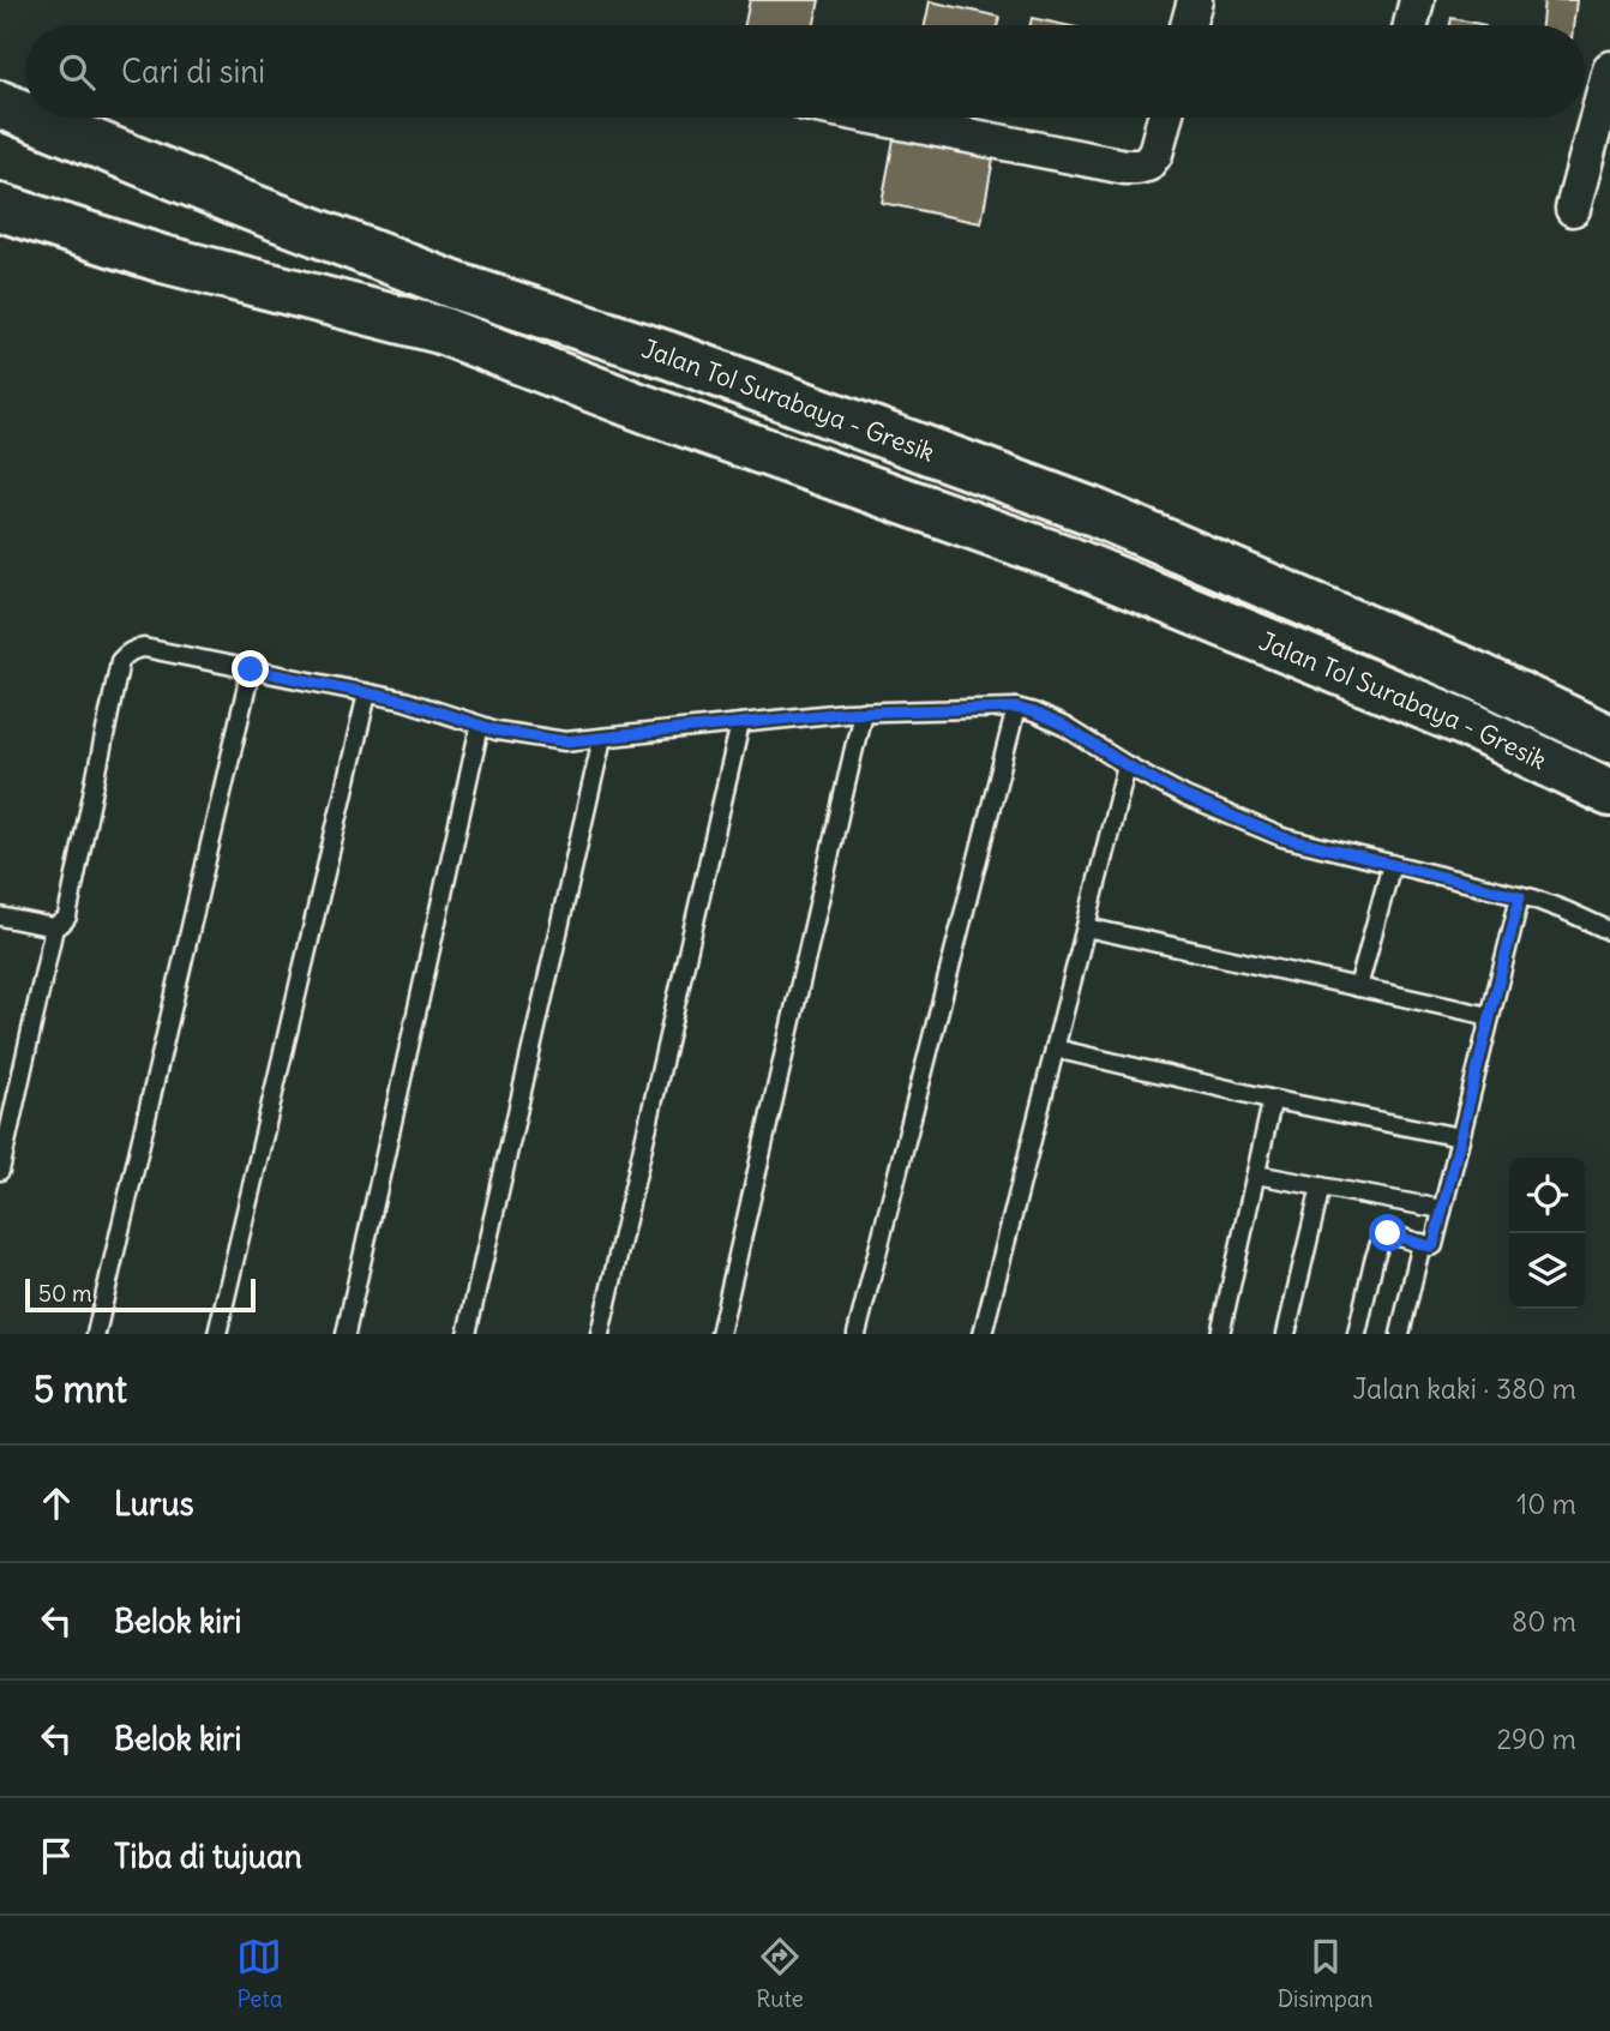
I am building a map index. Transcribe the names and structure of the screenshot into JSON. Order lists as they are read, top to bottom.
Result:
{
  "streets": {
    "highway": ["Jalan Tol Surabaya - Gresik"]
  },
  "scale_bar": "50 m",
  "page": {
    "search": "Cari di sini",
    "scale": "50 m",
    "heading": ["5 mnt", "Jalan kaki · 380 m"],
    "list": [
      ["Lurus", "10 m"],
      ["Belok kiri", "80 m"],
      ["Belok kiri", "290 m"],
      "Tiba di tujuan"
    ],
    "nav": ["Peta", "Rute", "Disimpan"]
  }
}
